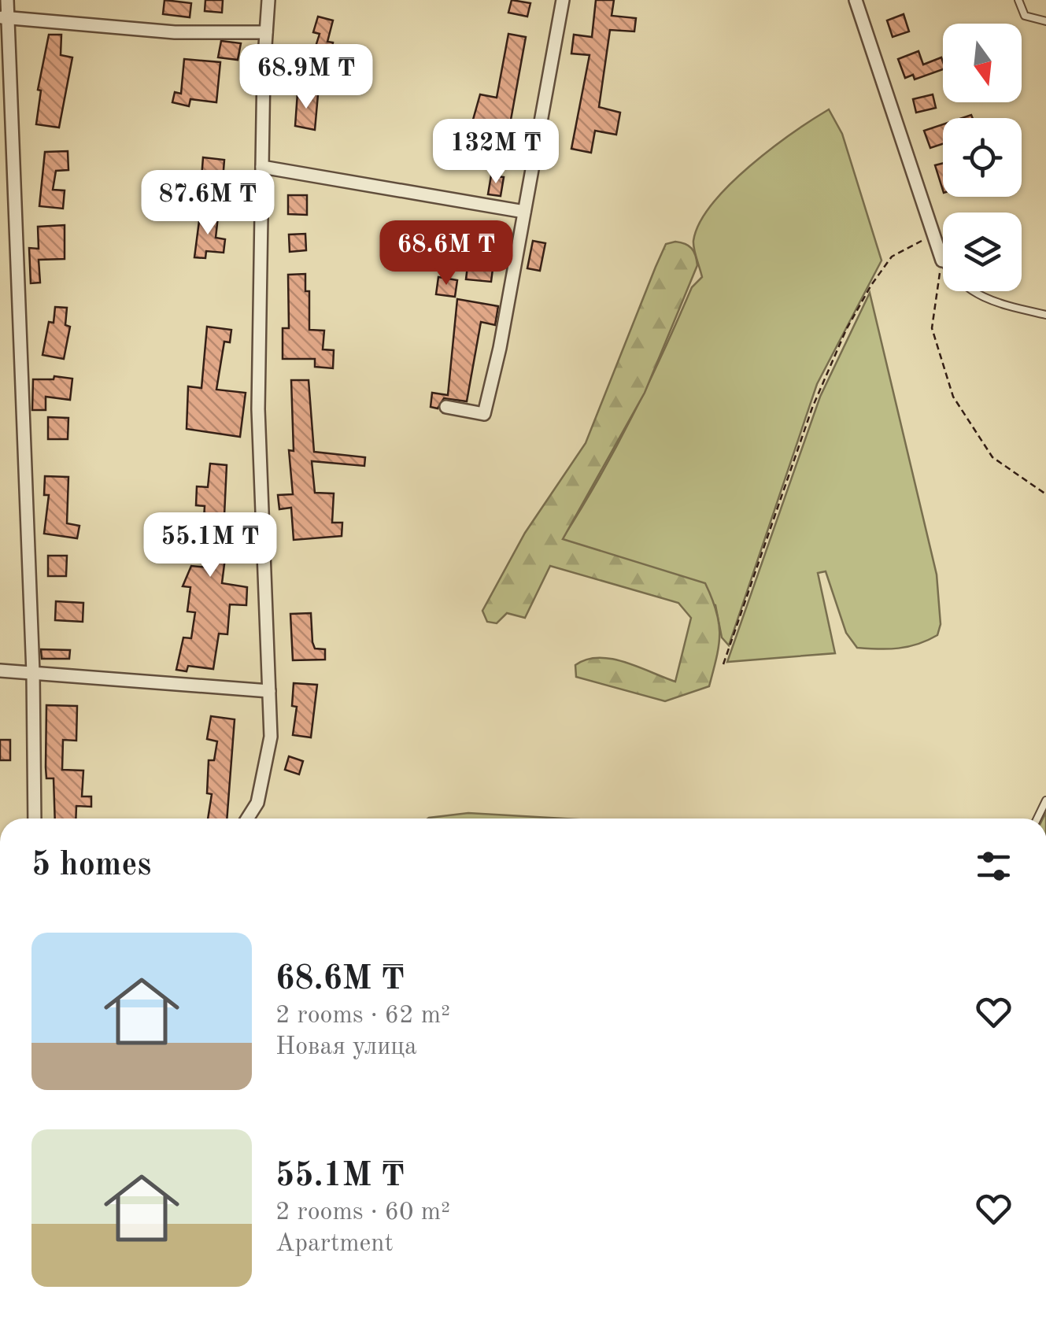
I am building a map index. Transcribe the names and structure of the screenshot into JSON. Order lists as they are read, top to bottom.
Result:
{
  "north": "bottom",
  "page": {
    "price": [
      "68.9M ₸",
      "132M ₸",
      "87.6M ₸",
      "68.6M ₸",
      "55.1M ₸"
    ],
    "heading": "5 homes",
    "list": [
      {
        "name": "68.6M ₸",
        "note": "2 rooms · 62 m² · Новая улица"
      },
      {
        "name": "55.1M ₸",
        "note": "2 rooms · 60 m² · Apartment"
      }
    ]
  }
}
